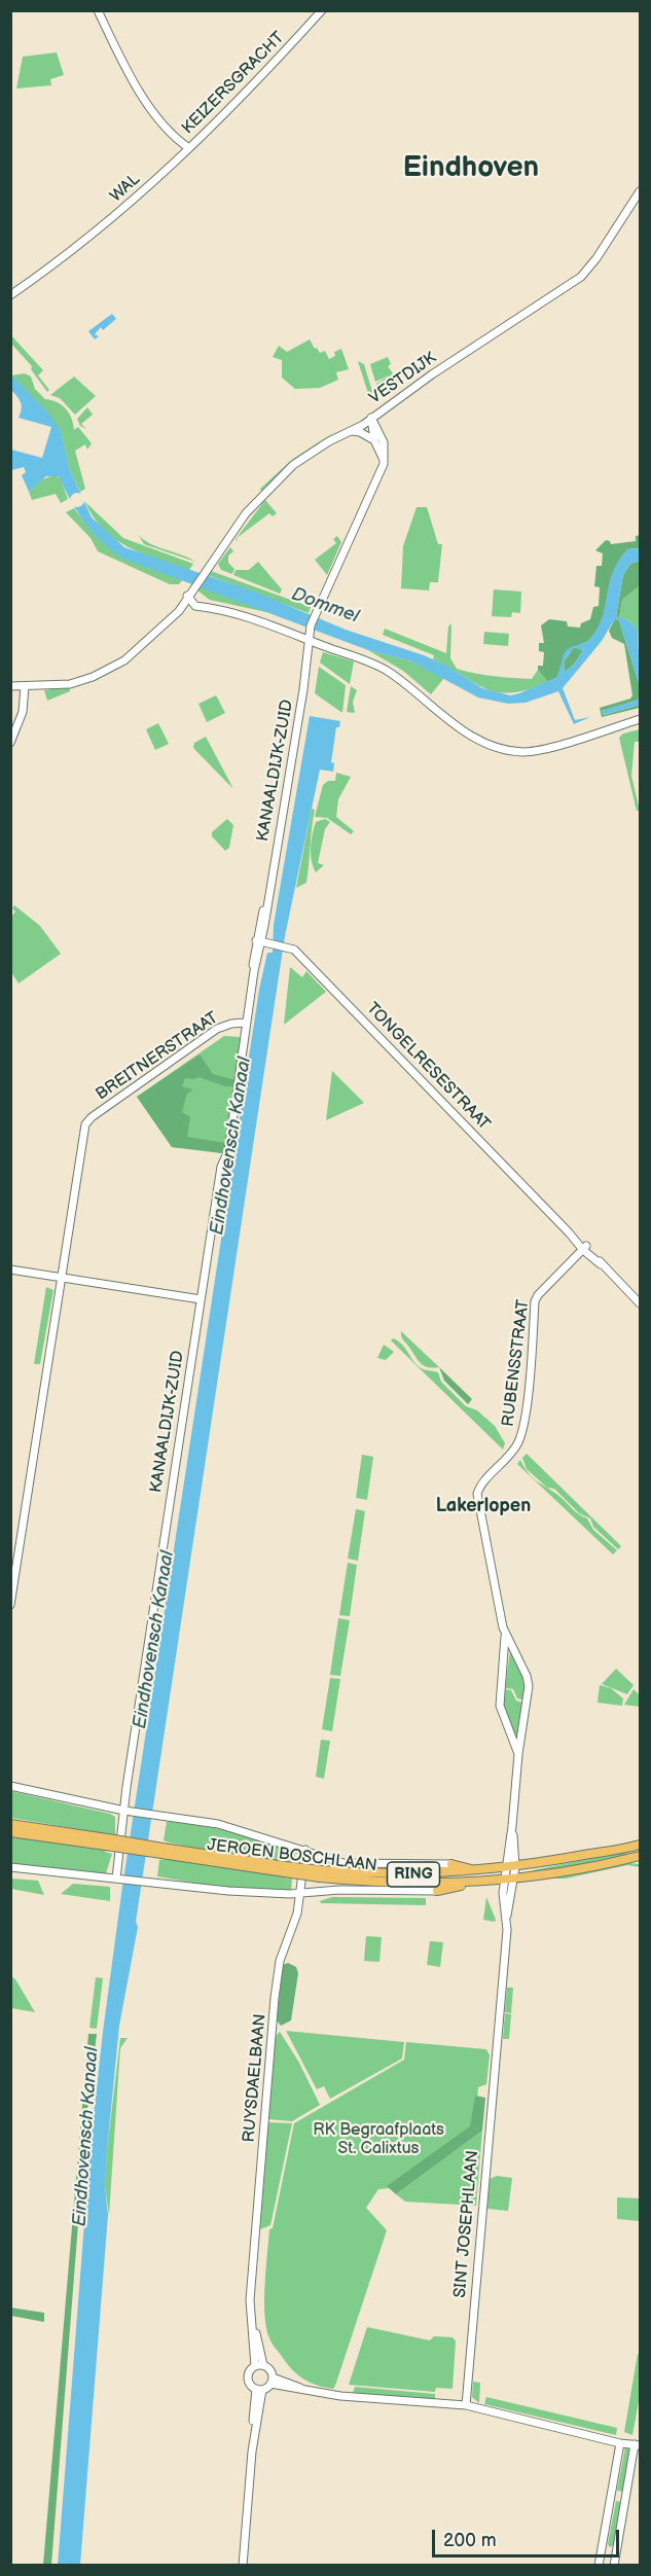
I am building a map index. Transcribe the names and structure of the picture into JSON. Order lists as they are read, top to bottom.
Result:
{
  "streets": {
    "main road": ["JEROEN BOSCHLAAN", "RING"],
    "street": [
      "KEIZERSGRACHT",
      "WAL",
      "VESTDIJK",
      "KANAALDIJK-ZUID",
      "BREITNERSTRAAT",
      "TONGELRESESTRAAT",
      "RUBENSSTRAAT",
      "RUYSDAELBAAN",
      "SINT JOSEPHLAAN"
    ]
  },
  "crossings": [
    ["KEIZERSGRACHT", "WAL"],
    ["KANAALDIJK-ZUID", "BREITNERSTRAAT"],
    ["KANAALDIJK-ZUID", "TONGELRESESTRAAT"],
    ["KANAALDIJK-ZUID", "JEROEN BOSCHLAAN"],
    ["TONGELRESESTRAAT", "RUBENSSTRAAT"],
    ["RUBENSSTRAAT", "SINT JOSEPHLAAN"],
    ["JEROEN BOSCHLAAN", "RING"],
    ["JEROEN BOSCHLAAN", "RUYSDAELBAAN"],
    ["JEROEN BOSCHLAAN", "SINT JOSEPHLAAN"]
  ],
  "districts": ["Eindhoven", "Lakerlopen"],
  "water": ["Dommel", "Eindhovensch Kanaal"],
  "parks": ["RK Begraafplaats St. Calixtus"],
  "scale_bar": "200 m"
}
